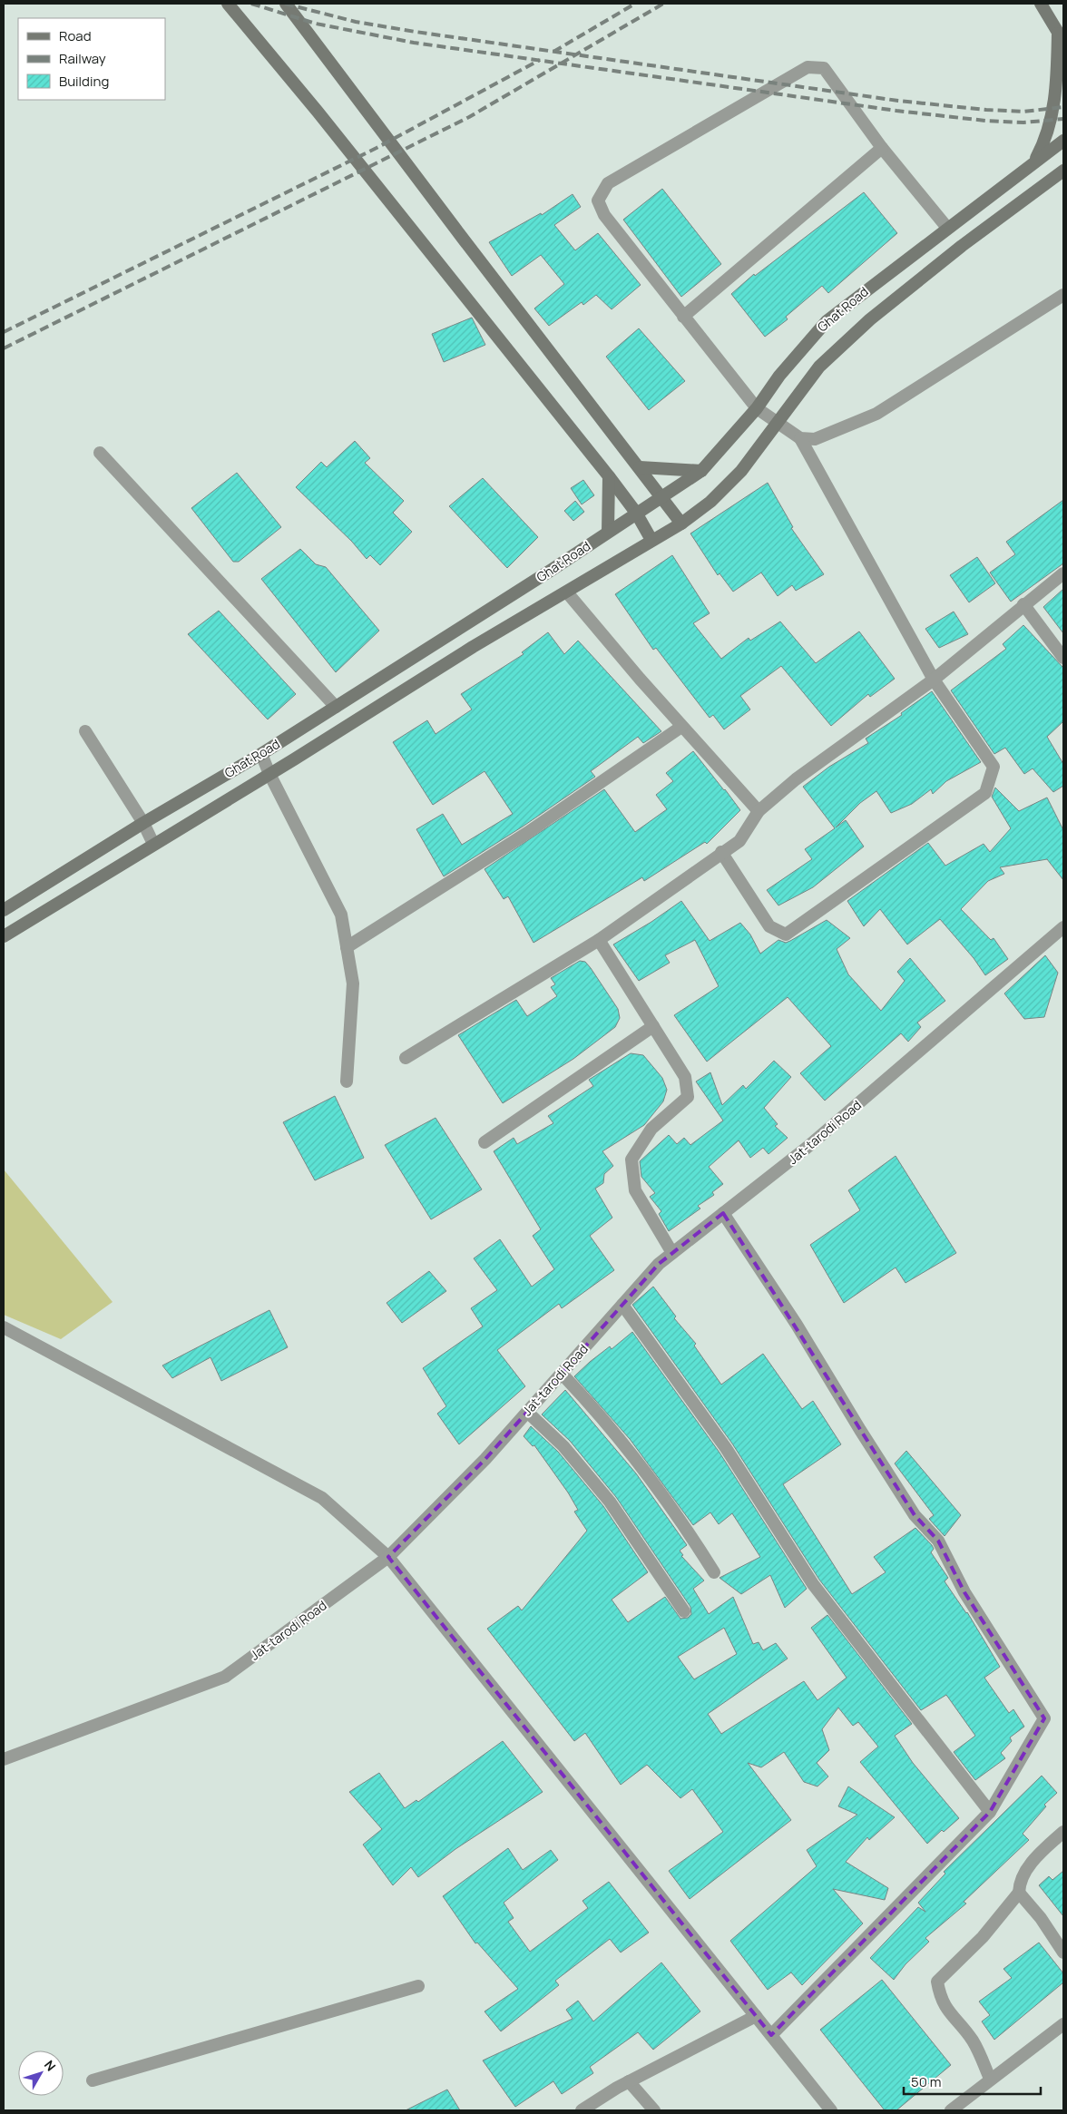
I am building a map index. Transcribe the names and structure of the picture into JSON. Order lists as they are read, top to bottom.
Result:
{
  "streets": {
    "main road": ["Ghat Road"],
    "street": ["Jat-tarodi Road"]
  },
  "legend": ["Road", "Railway", "Building"],
  "scale_bar": "50 m",
  "north": "top right"
}
